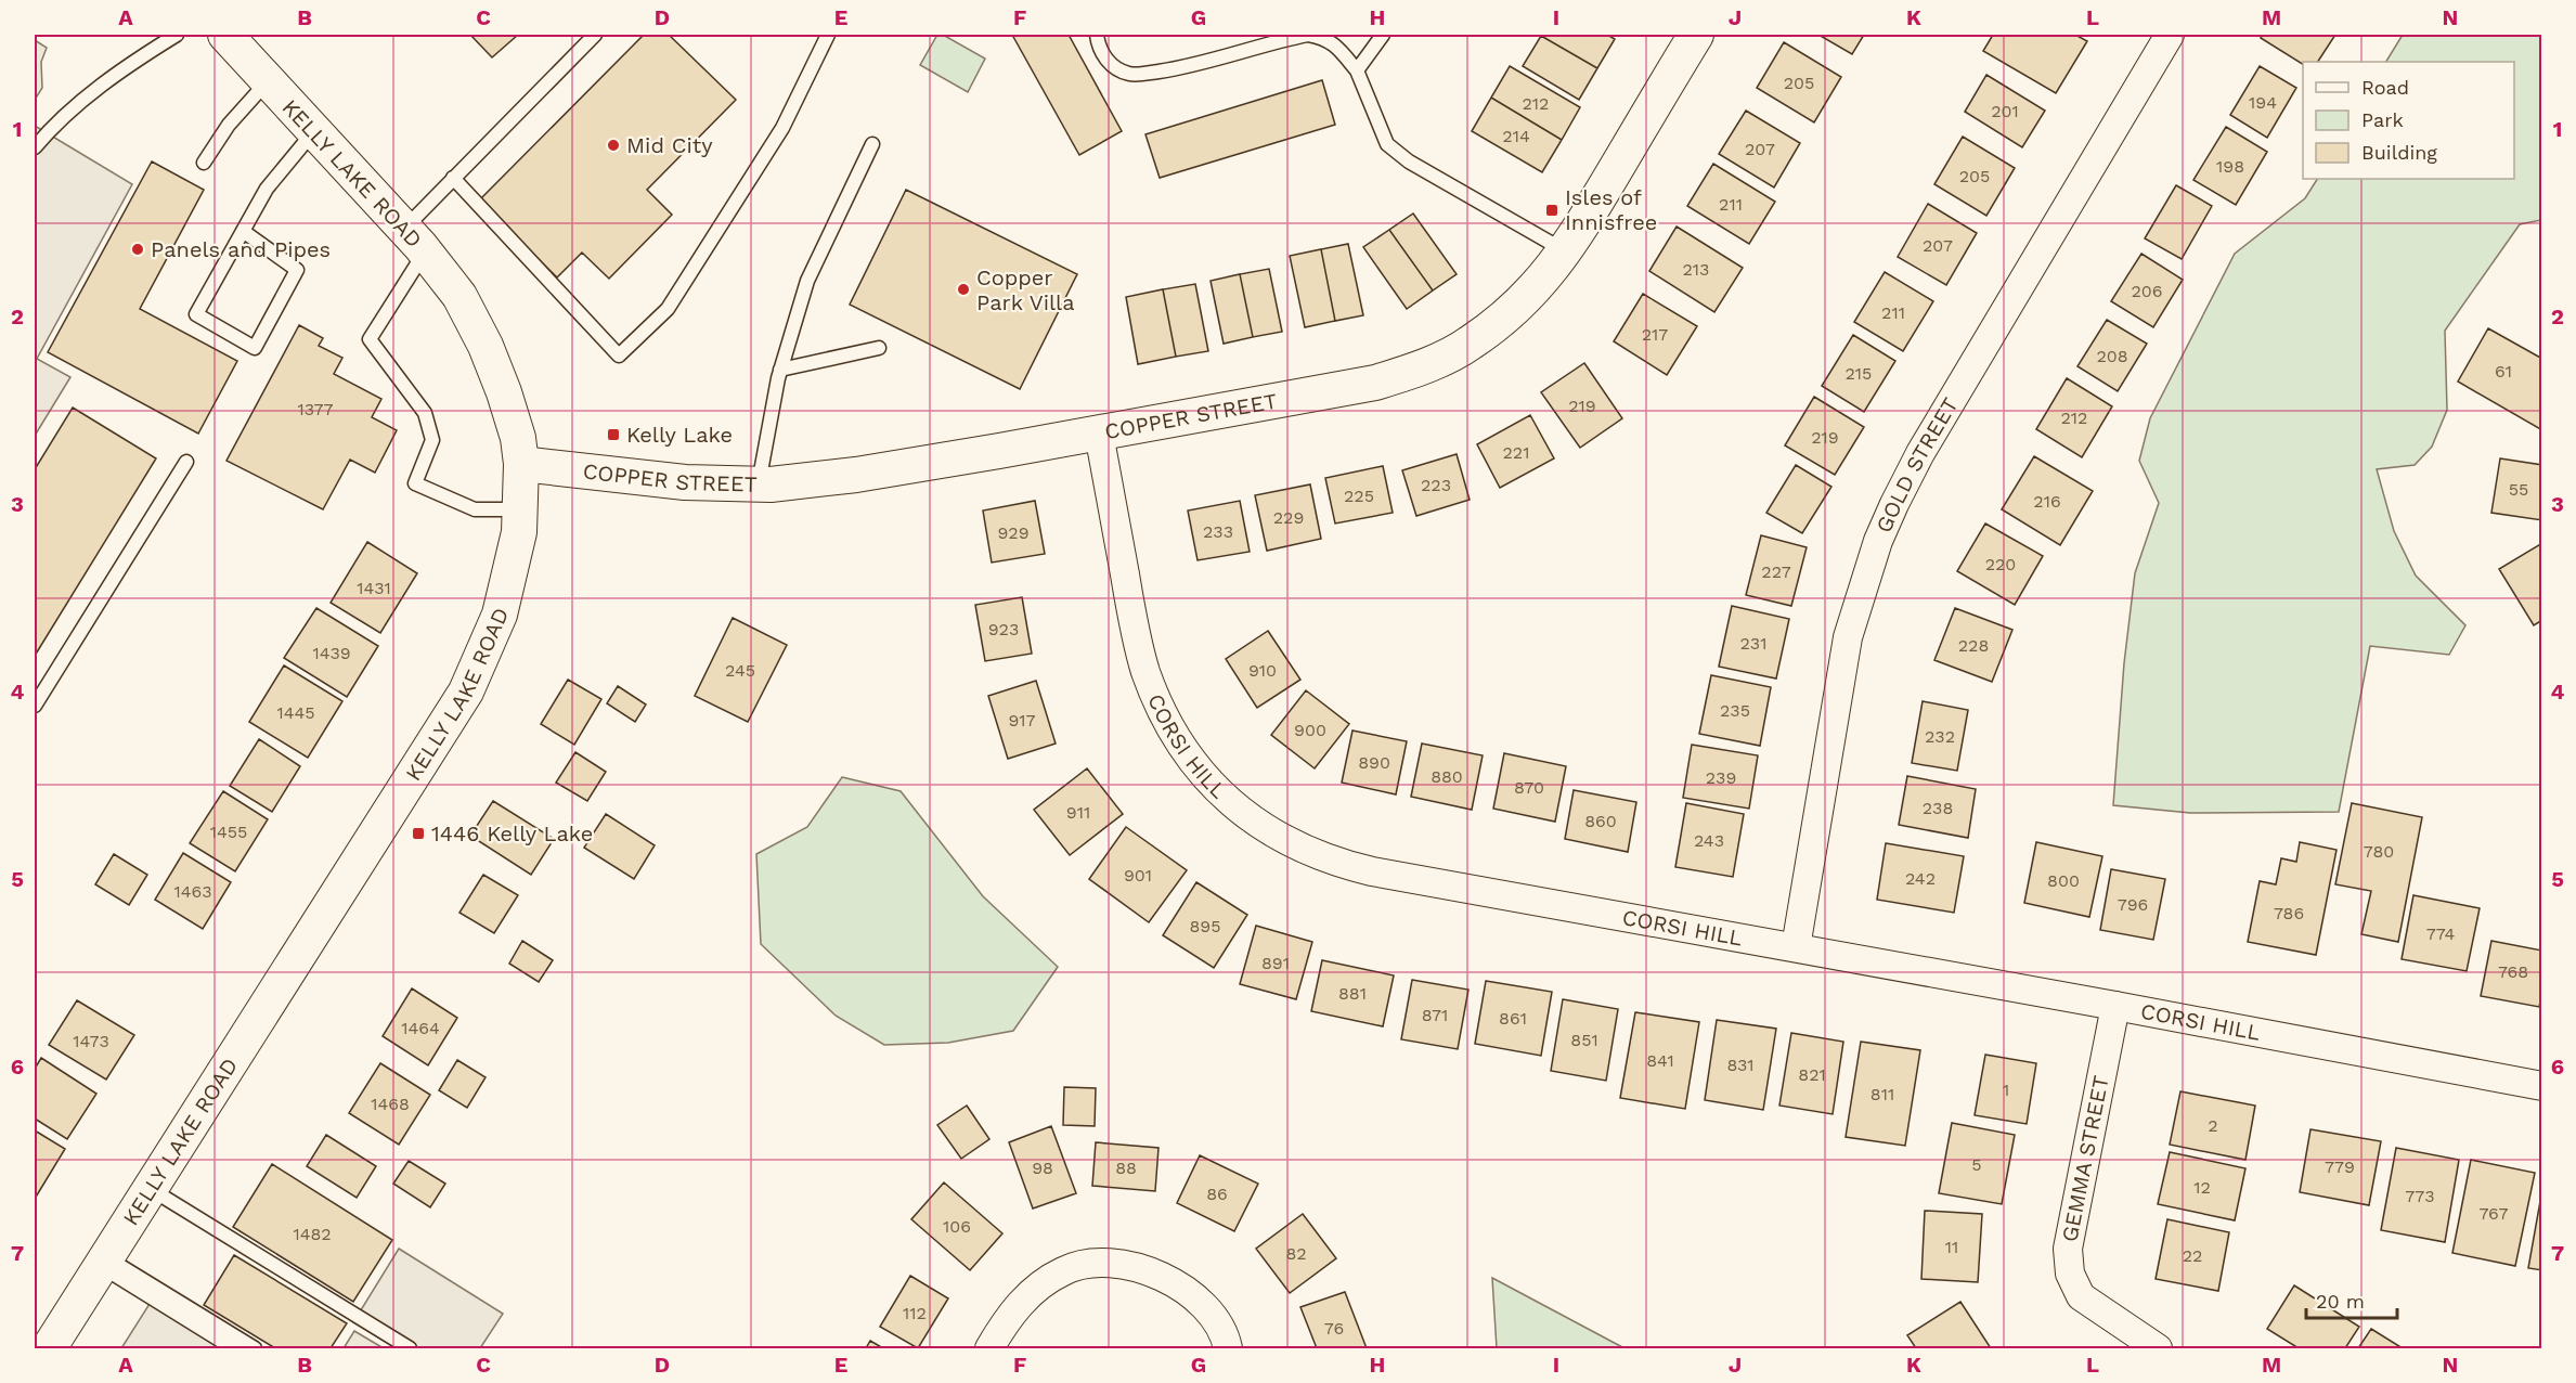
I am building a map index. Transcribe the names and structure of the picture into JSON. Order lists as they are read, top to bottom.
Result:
{
  "streets": {
    "street": [
      "KELLY LAKE ROAD",
      "COPPER STREET",
      "GOLD STREET",
      "CORSI HILL",
      "GEMMA STREET"
    ]
  },
  "crossings": [
    ["KELLY LAKE ROAD", "COPPER STREET"],
    ["COPPER STREET", "CORSI HILL"],
    ["GOLD STREET", "CORSI HILL"],
    ["CORSI HILL", "GEMMA STREET"]
  ],
  "places": {
    "other": ["Mid City", "Panels and Pipes", "Copper Park Villa"],
    "transit": ["Isles of Innisfree", "Kelly Lake", "1446 Kelly Lake"]
  },
  "house_numbers": [
    "205",
    "194",
    "212",
    "201",
    "214",
    "207",
    "198",
    "205",
    "211",
    "207",
    "213",
    "206",
    "211",
    "217",
    "208",
    "61",
    "215",
    "219",
    "1377",
    "212",
    "219",
    "221",
    "223",
    "55",
    "225",
    "216",
    "229",
    "233",
    "929",
    "220",
    "227",
    "1431",
    "923",
    "231",
    "228",
    "1439",
    "245",
    "910",
    "235",
    "1445",
    "917",
    "900",
    "232",
    "890",
    "880",
    "239",
    "870",
    "238",
    "911",
    "860",
    "1455",
    "243",
    "780",
    "901",
    "242",
    "800",
    "1463",
    "796",
    "786",
    "895",
    "774",
    "891",
    "768",
    "881",
    "871",
    "861",
    "1464",
    "851",
    "1473",
    "841",
    "831",
    "821",
    "1",
    "811",
    "1468",
    "2",
    "5",
    "779",
    "98",
    "88",
    "12",
    "86",
    "773",
    "767",
    "106",
    "1482",
    "11",
    "82",
    "22",
    "112",
    "76"
  ],
  "legend": ["Road", "Park", "Building"],
  "scale_bar": "20 m",
  "grid": {
    "columns": [
      "A",
      "B",
      "C",
      "D",
      "E",
      "F",
      "G",
      "H",
      "I",
      "J",
      "K",
      "L",
      "M",
      "N"
    ],
    "rows": [
      "1",
      "2",
      "3",
      "4",
      "5",
      "6",
      "7"
    ]
  }
}
